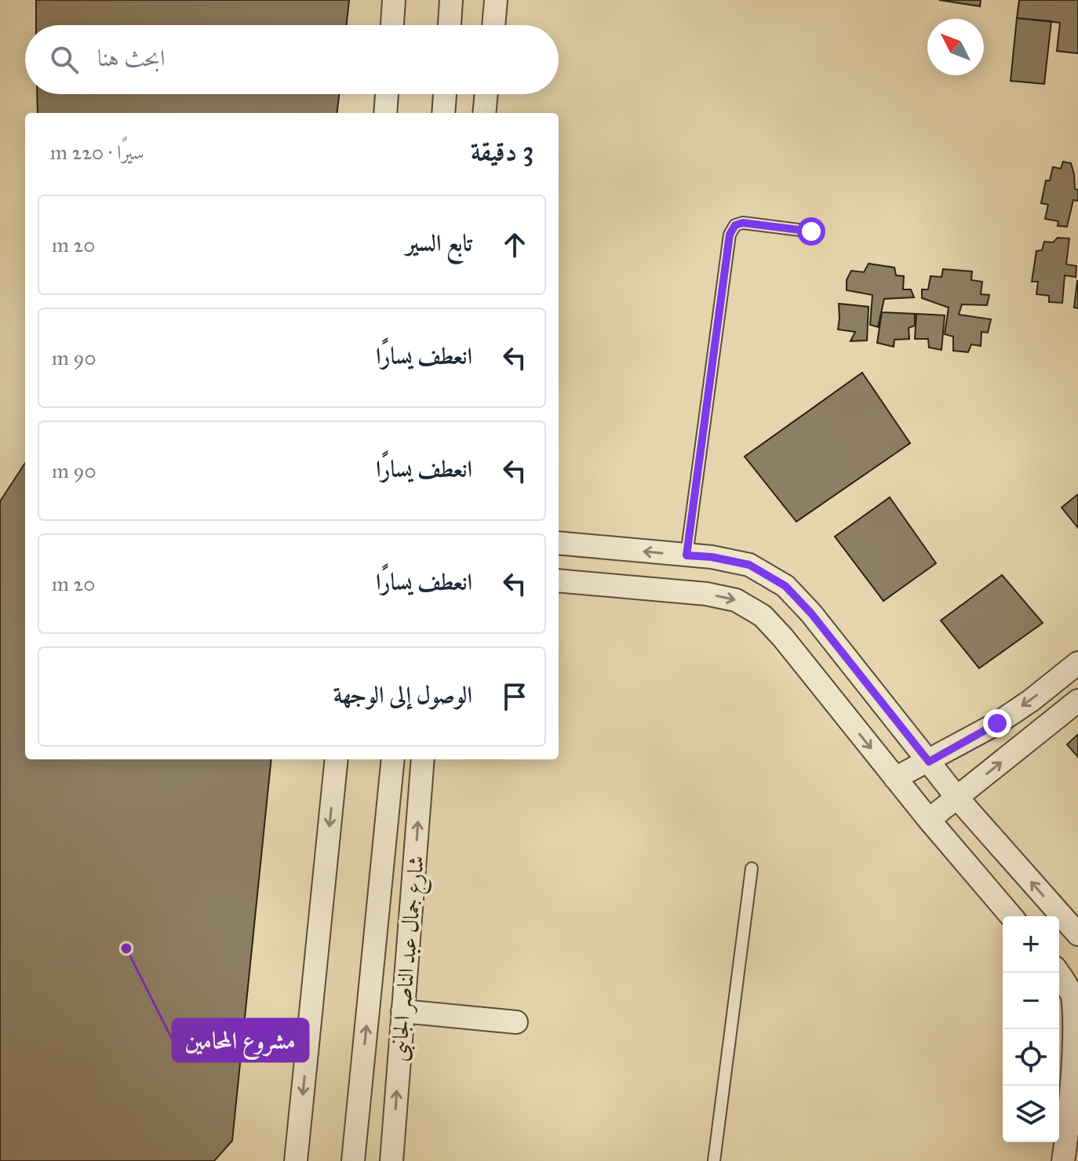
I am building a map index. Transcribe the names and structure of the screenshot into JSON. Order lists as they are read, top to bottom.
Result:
{
  "streets": {
    "street": ["شارع جمال عبد الناصر الجانبى"]
  },
  "places": ["مشروع المحامين"],
  "north": "top left",
  "page": {
    "search": "ابحث هنا",
    "heading": ["3 دقيقة", "سيرًا · 220 m"],
    "list": [
      ["تابع السير", "20 m"],
      ["انعطف يسارًا", "90 m"],
      ["انعطف يسارًا", "90 m"],
      ["انعطف يسارًا", "20 m"],
      "الوصول إلى الوجهة"
    ],
    "map_buttons": ["+", "−"]
  }
}
